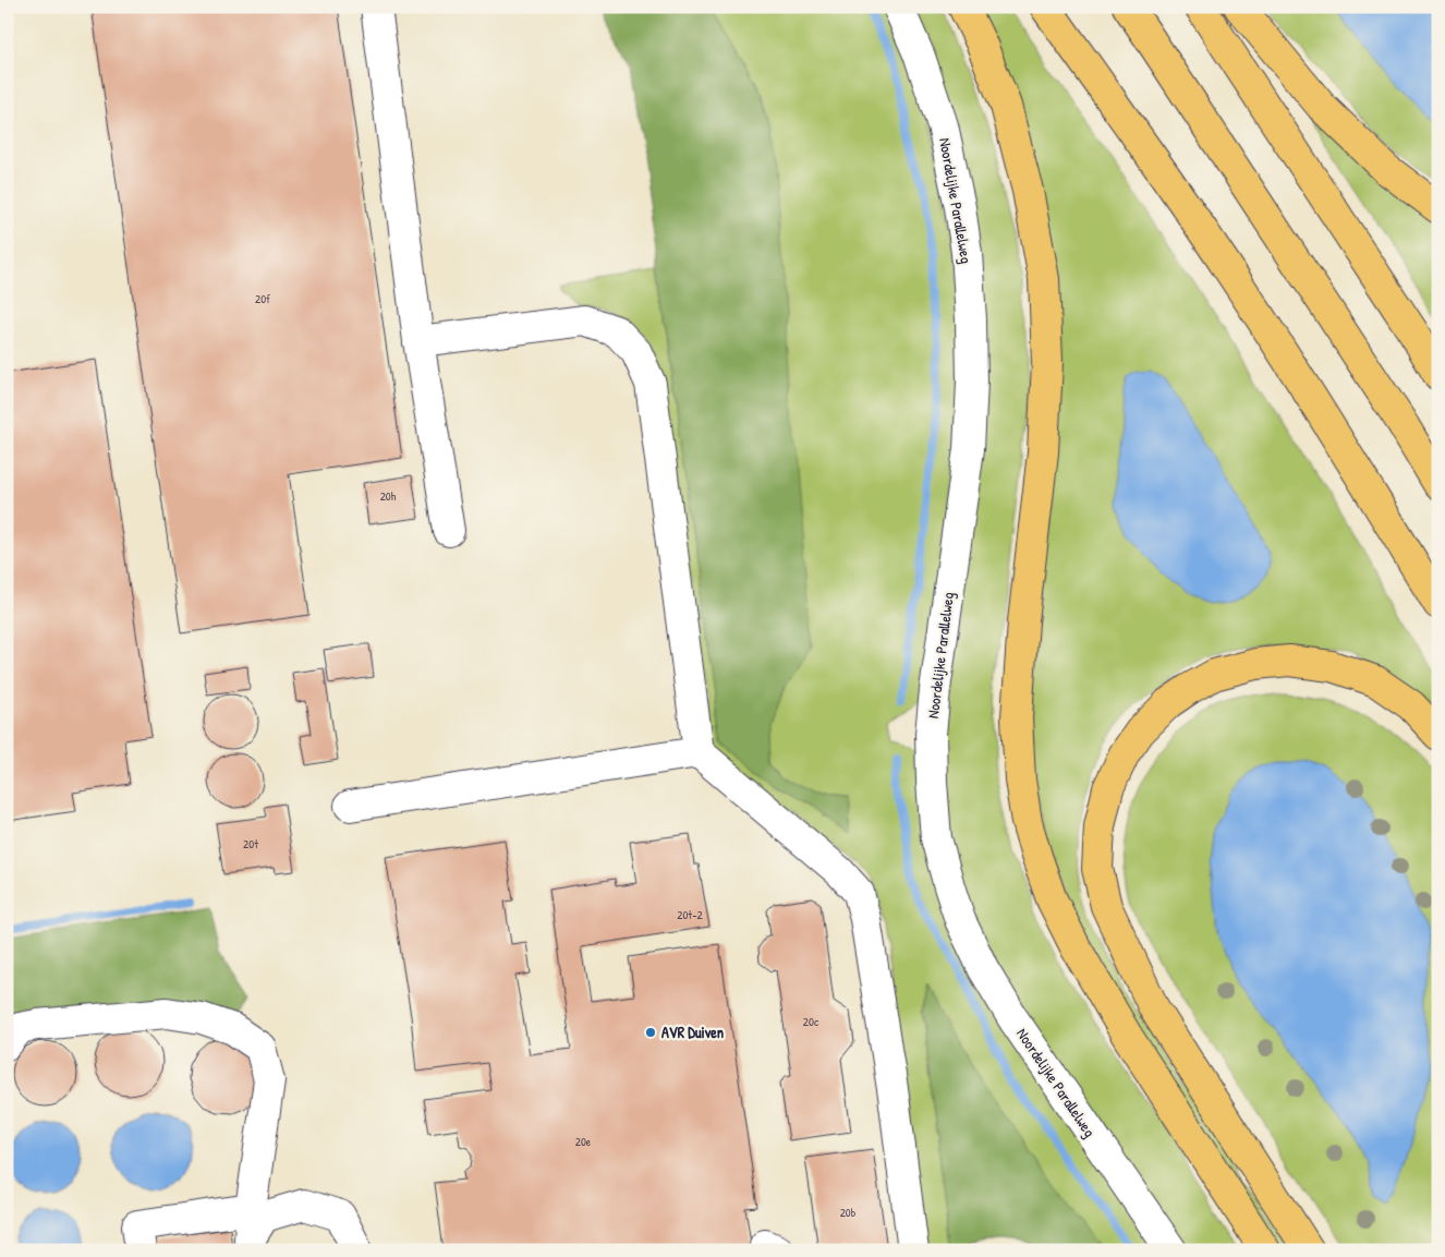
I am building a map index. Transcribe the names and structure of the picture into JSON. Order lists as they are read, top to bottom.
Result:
{
  "streets": {
    "street": ["Noordelijke Parallelweg"]
  },
  "places": ["AVR Duiven"],
  "house_numbers": [
    "20f",
    "20h",
    "20t",
    "20t-2",
    "20c",
    "20e",
    "20b"
  ]
}
